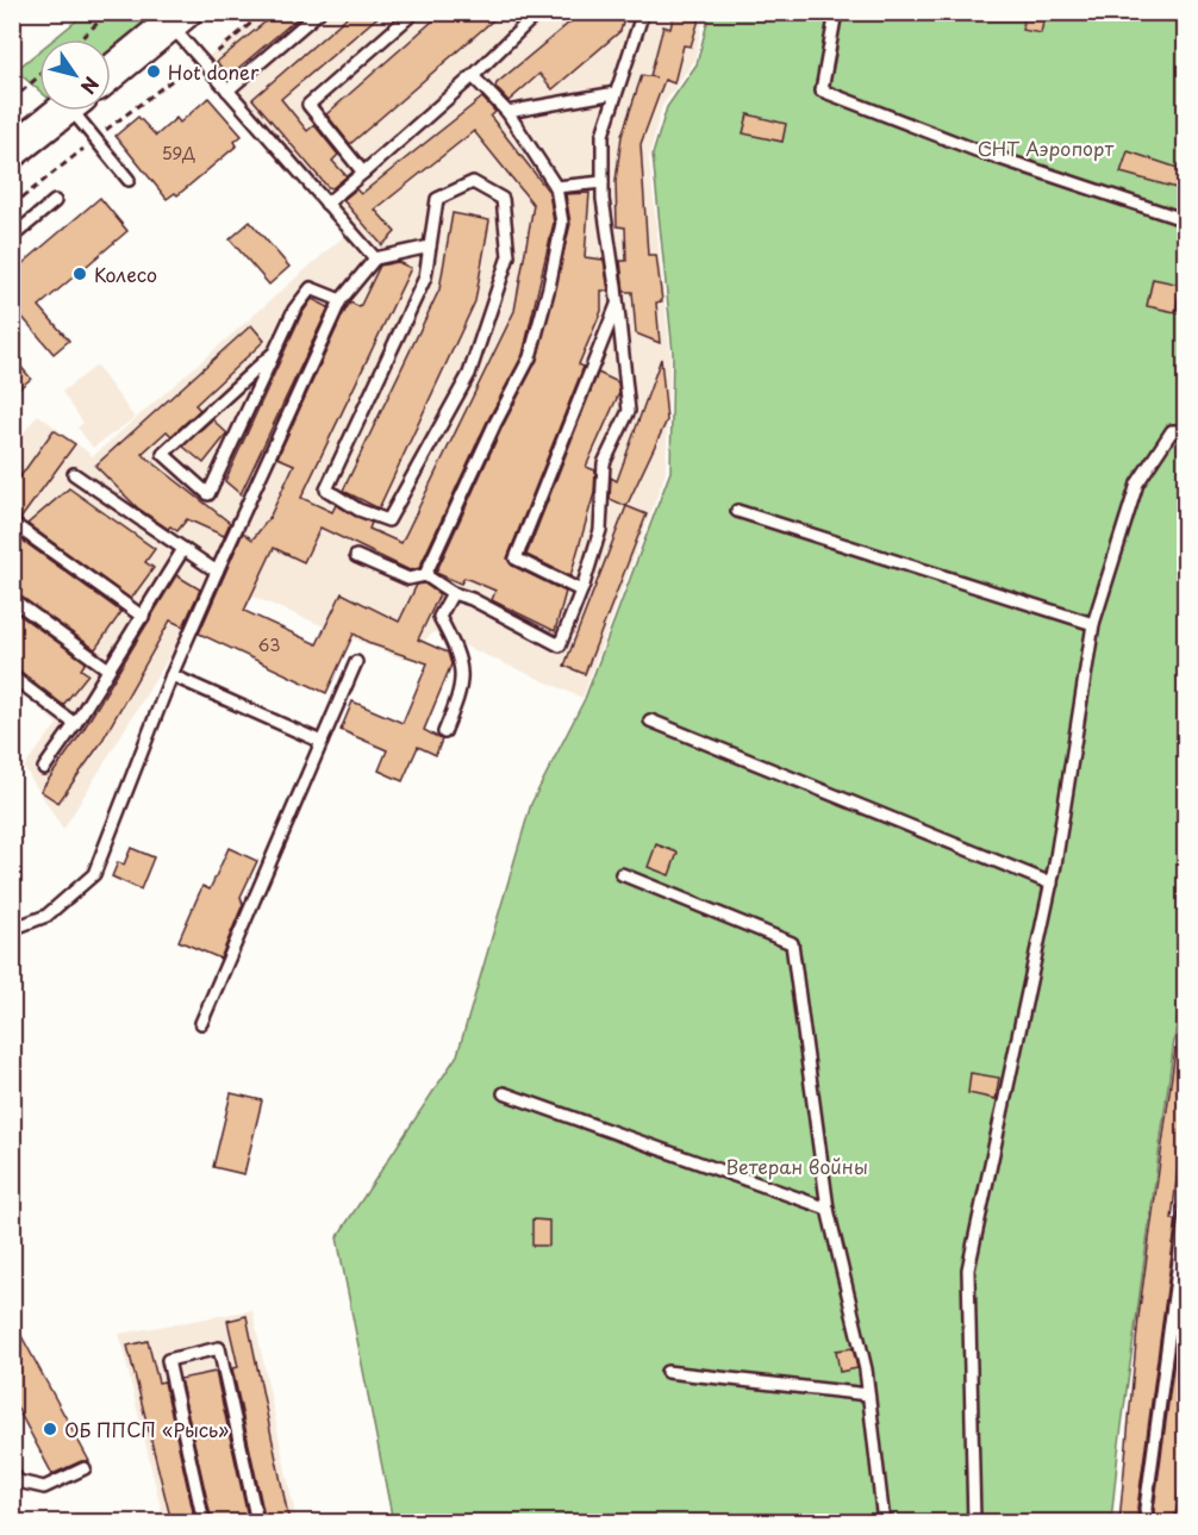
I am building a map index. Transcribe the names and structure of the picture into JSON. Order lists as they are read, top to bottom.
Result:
{
  "parks": ["СНТ Аэропорт", "Ветеран войны"],
  "places": ["Hot doner", "Колесо", "ОБ ППСП «Рысь»"],
  "house_numbers": ["59Д", "63"],
  "north": "bottom right"
}
